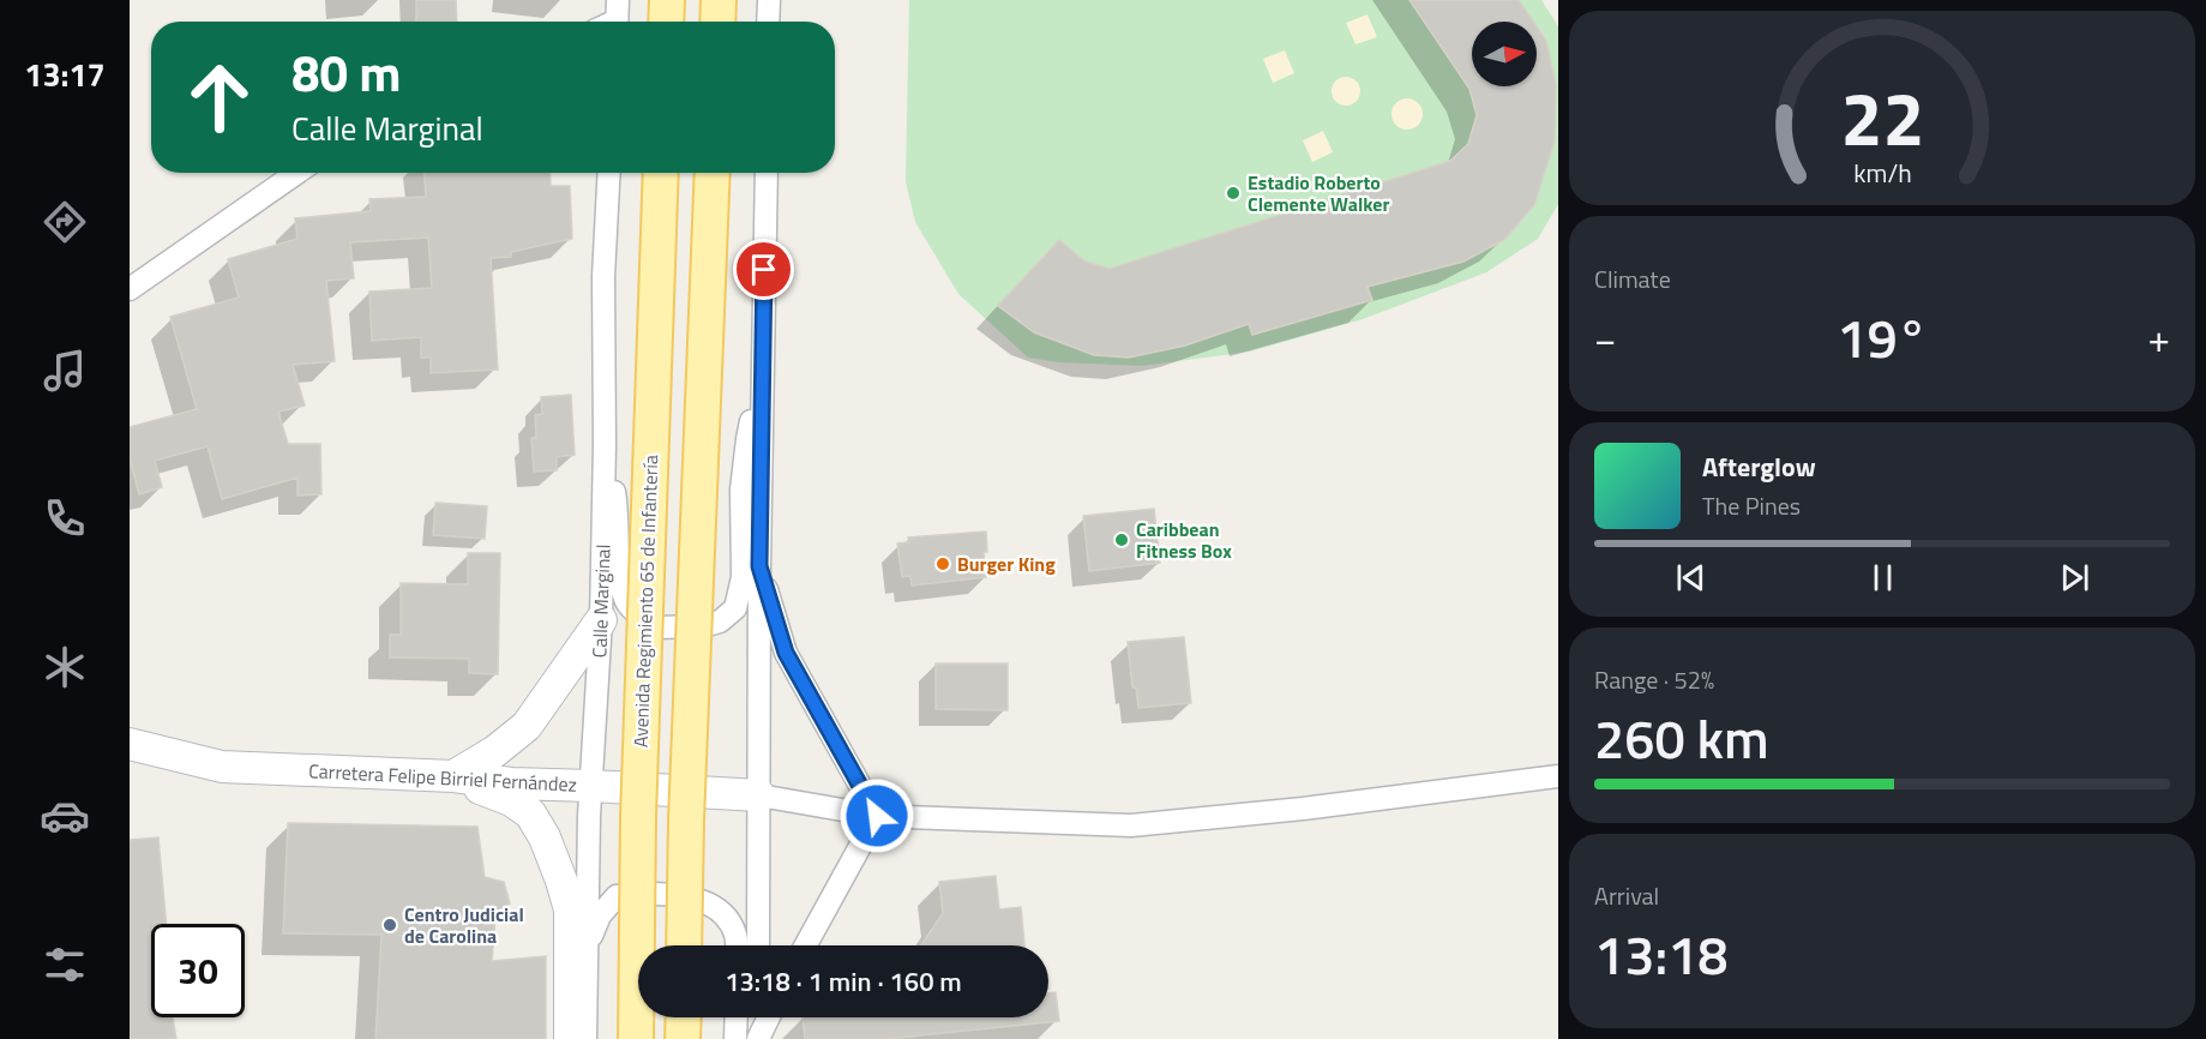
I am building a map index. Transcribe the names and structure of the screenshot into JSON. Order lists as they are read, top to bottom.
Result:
{
  "streets": {
    "main road": ["Avenida Regimiento 65 de Infantería"],
    "street": ["Calle Marginal", "Carretera Felipe Birriel Fernández"]
  },
  "crossings": [
    ["Calle Marginal", "Carretera Felipe Birriel Fernández"]
  ],
  "places": [
    "Estadio Roberto Clemente Walker",
    "Caribbean Fitness Box",
    "Burger King",
    "Centro Judicial de Carolina"
  ],
  "north": "right",
  "page": {
    "tabs": "13:17",
    "turn": ["80 m", "Calle Marginal"],
    "tile": [
      "Climate",
      ["Range · 52%", "260 km"],
      ["Arrival", "13:18"]
    ],
    "heat": ["−", "19°", "+"],
    "song": ["Afterglow", "The Pines"],
    "limit": "30",
    "trip": "13:18 · 1 min · 160 m",
    "gauge": ["22", "km/h"]
  }
}
